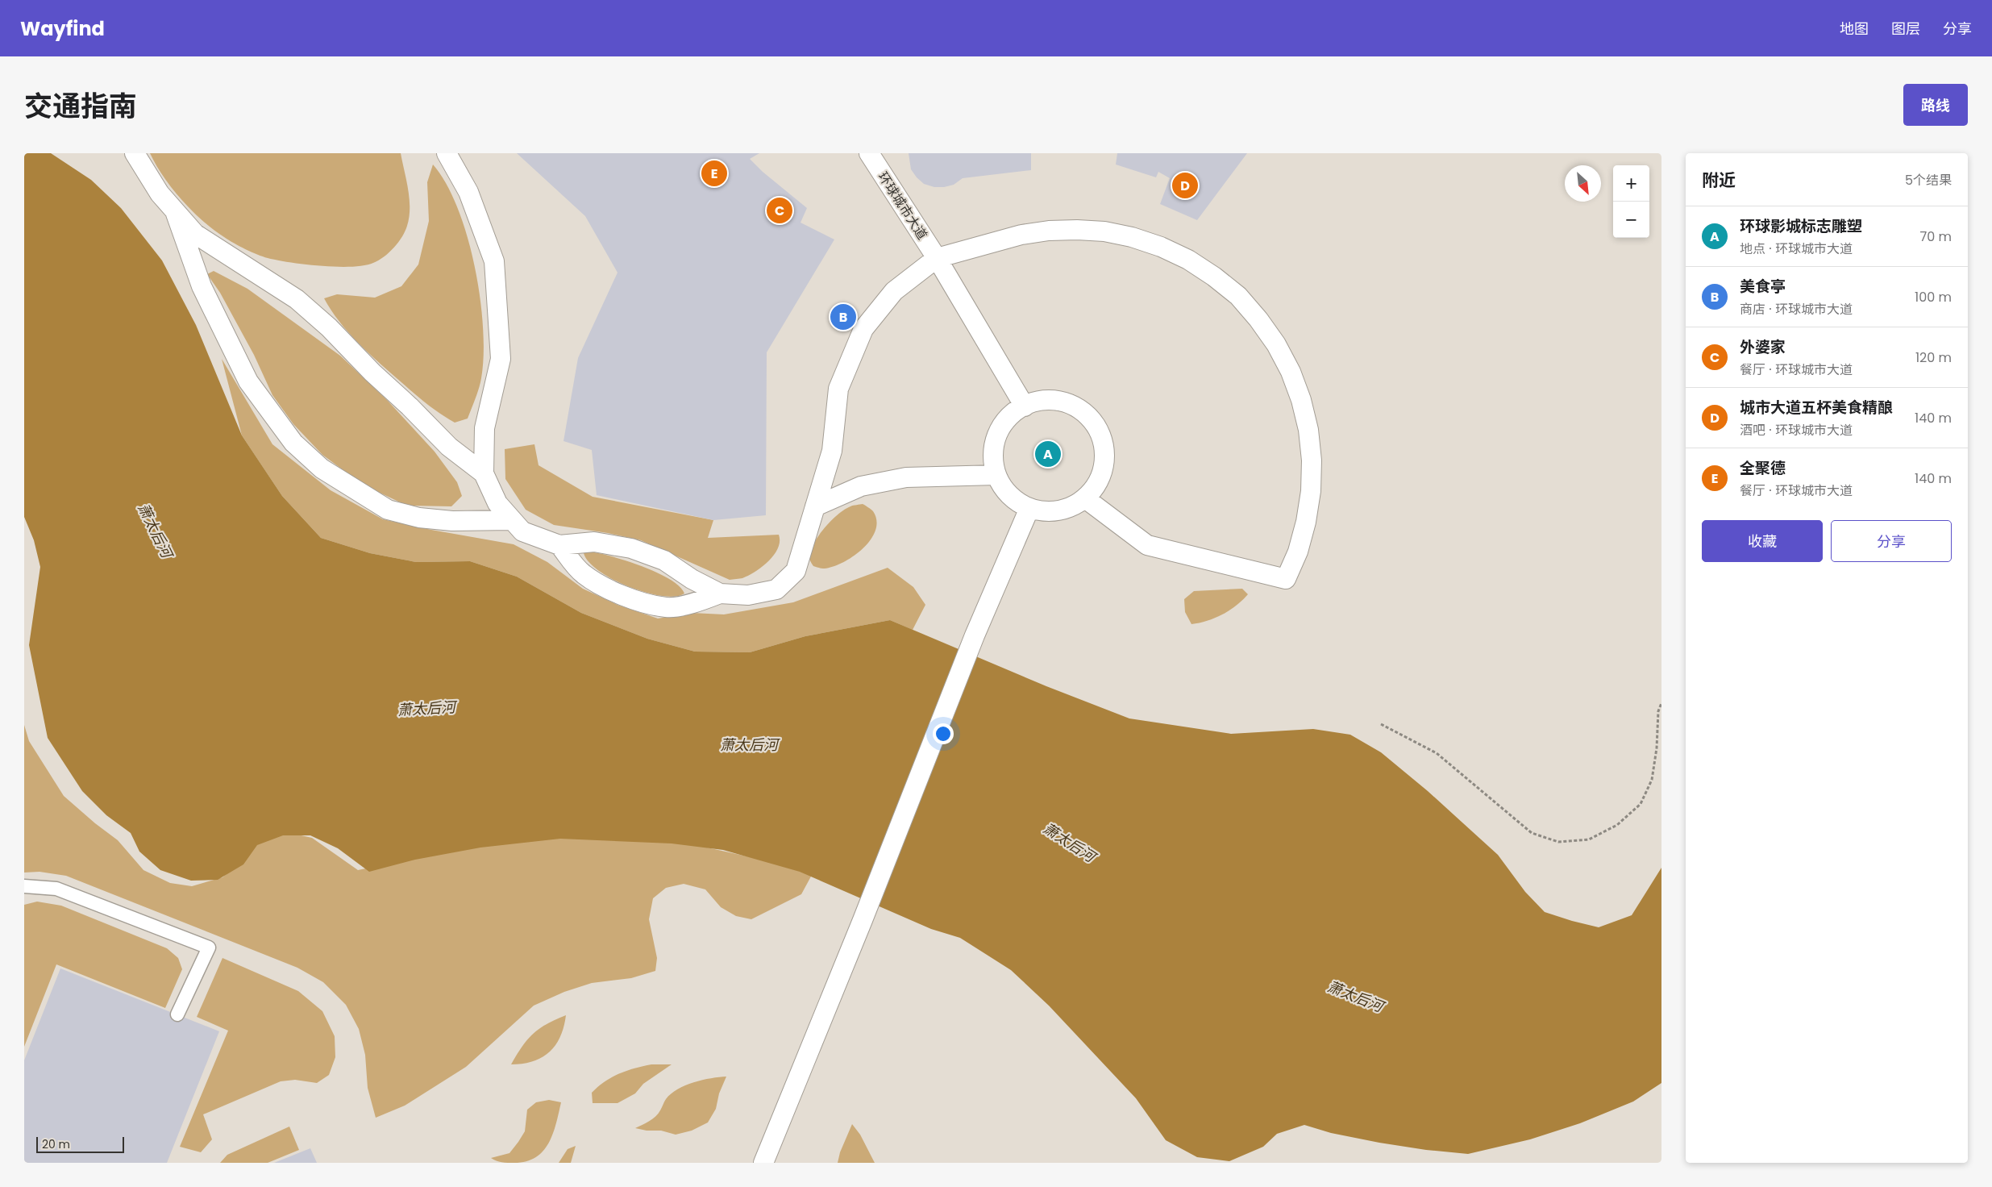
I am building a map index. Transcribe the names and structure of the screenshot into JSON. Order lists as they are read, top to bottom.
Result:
{
  "streets": {
    "street": ["环球城市大道"]
  },
  "water": ["萧太后河"],
  "scale_bar": "20 m",
  "north": "bottom right",
  "page": {
    "header": "Wayfind",
    "nav": ["地图", "图层", "分享"],
    "title": "交通指南",
    "buttons": [
      "路线",
      ["收藏", "分享"]
    ],
    "heading": ["附近", "5个结果"],
    "pins": [
      "E",
      "D",
      "C",
      "B",
      "A"
    ],
    "map_buttons": ["+", "−"],
    "list": [
      {
        "mark": "A",
        "name": "环球影城标志雕塑",
        "note": "地点 · 环球城市大道",
        "value": "70 m"
      },
      {
        "mark": "B",
        "name": "美食亭",
        "note": "商店 · 环球城市大道",
        "value": "100 m"
      },
      {
        "mark": "C",
        "name": "外婆家",
        "note": "餐厅 · 环球城市大道",
        "value": "120 m"
      },
      {
        "mark": "D",
        "name": "城市大道五杯美食精酿",
        "note": "酒吧 · 环球城市大道",
        "value": "140 m"
      },
      {
        "mark": "E",
        "name": "全聚德",
        "note": "餐厅 · 环球城市大道",
        "value": "140 m"
      }
    ],
    "scale": "20 m"
  }
}
